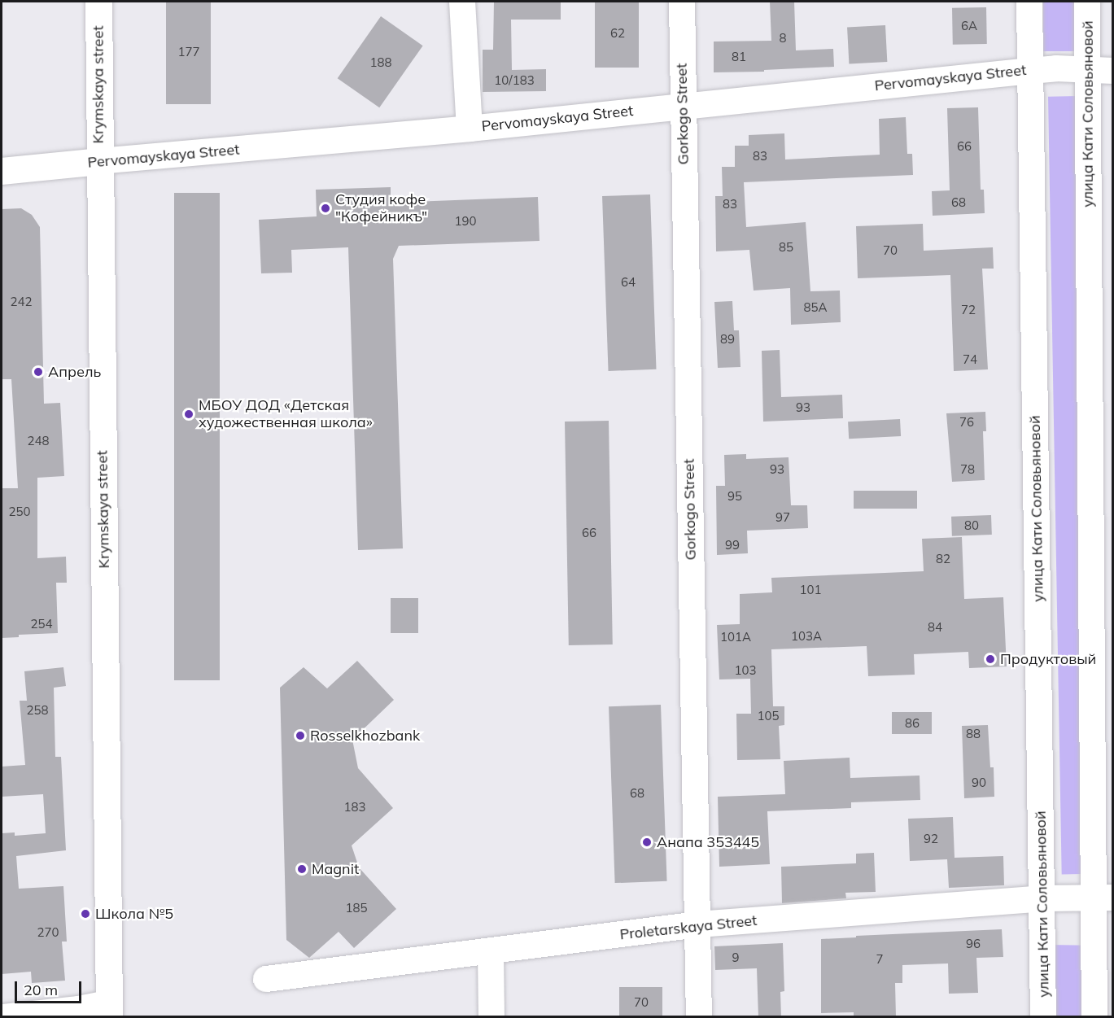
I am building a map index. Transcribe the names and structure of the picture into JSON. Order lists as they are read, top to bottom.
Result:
{
  "streets": {
    "street": [
      "Pervomayskaya Street",
      "Krymskaya street",
      "Gorkogo Street",
      "улица Кати Соловьяновой",
      "Proletarskaya Street"
    ]
  },
  "crossings": [
    ["Pervomayskaya Street", "Krymskaya street"],
    ["Pervomayskaya Street", "Gorkogo Street"],
    ["Pervomayskaya Street", "улица Кати Соловьяновой"],
    ["Gorkogo Street", "Proletarskaya Street"],
    ["улица Кати Соловьяновой", "Proletarskaya Street"]
  ],
  "places": [
    "Студия кофе \"Кофейникъ\"",
    "Апрель",
    "МБОУ ДОД «Детская художественная школа»",
    "Продуктовый",
    "Rosselkhozbank",
    "Анапа 353445",
    "Magnit",
    "Школа №5"
  ],
  "house_numbers": [
    "6А",
    "62",
    "8",
    "177",
    "81",
    "188",
    "10/183",
    "66",
    "83",
    "68",
    "83",
    "190",
    "85",
    "70",
    "64",
    "242",
    "85А",
    "72",
    "89",
    "74",
    "93",
    "76",
    "248",
    "93",
    "78",
    "95",
    "250",
    "97",
    "80",
    "66",
    "99",
    "82",
    "101",
    "254",
    "84",
    "103А",
    "101А",
    "103",
    "258",
    "105",
    "86",
    "88",
    "90",
    "68",
    "183",
    "92",
    "185",
    "270",
    "96",
    "9",
    "7",
    "70"
  ],
  "scale_bar": "20 m"
}
